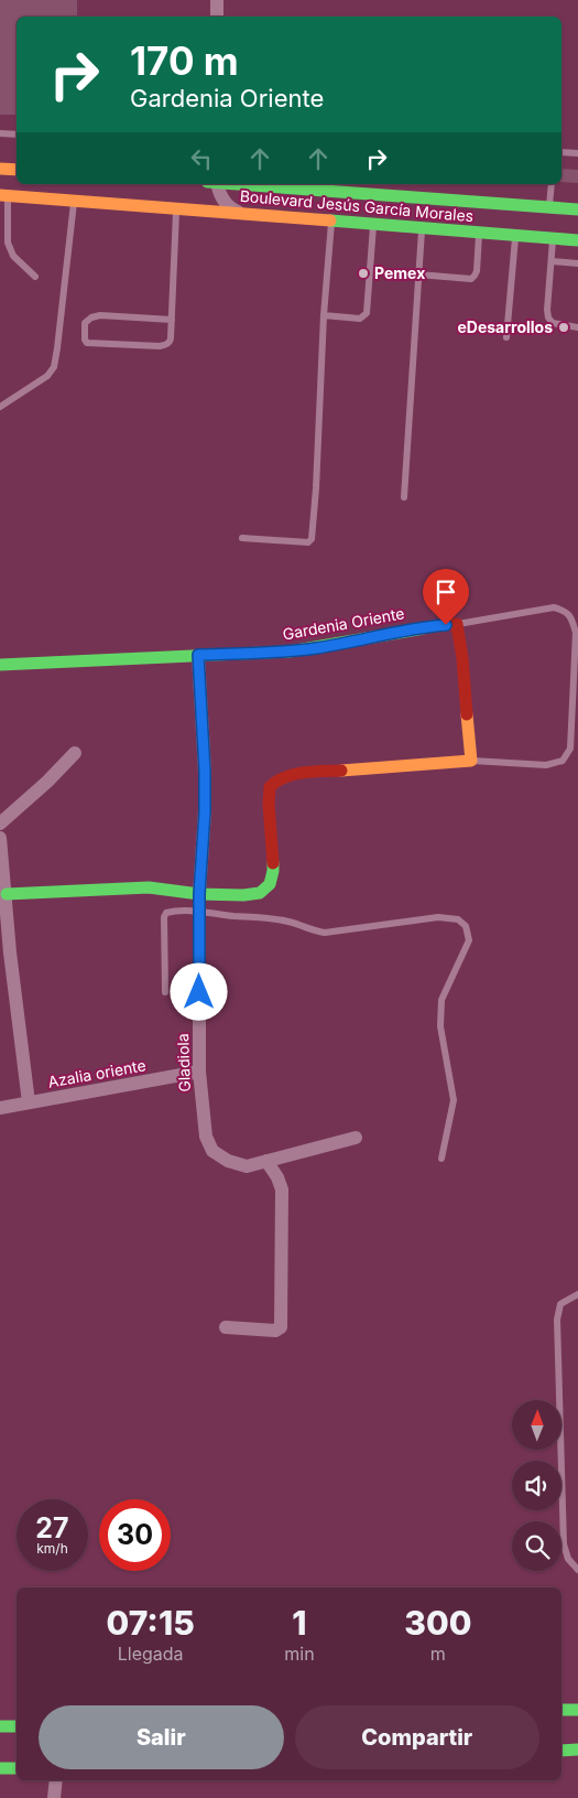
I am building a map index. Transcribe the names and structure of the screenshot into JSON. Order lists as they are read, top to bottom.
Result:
{
  "streets": {
    "street": [
      "Boulevard Jesús García Morales",
      "Gardenia Oriente",
      "Gladiola",
      "Azalia oriente"
    ]
  },
  "crossings": [
    ["Gardenia Oriente", "Gladiola"],
    ["Gladiola", "Azalia oriente"]
  ],
  "places": ["Pemex", "eDesarrollos"],
  "north": "top",
  "page": {
    "turn": ["170 m", "Gardenia Oriente"],
    "speed": "27 km/h",
    "limit": "30",
    "eta": [
      "07:15",
      "Llegada",
      "1",
      "min",
      "300",
      "m"
    ],
    "buttons": ["Salir", "Compartir"]
  }
}
